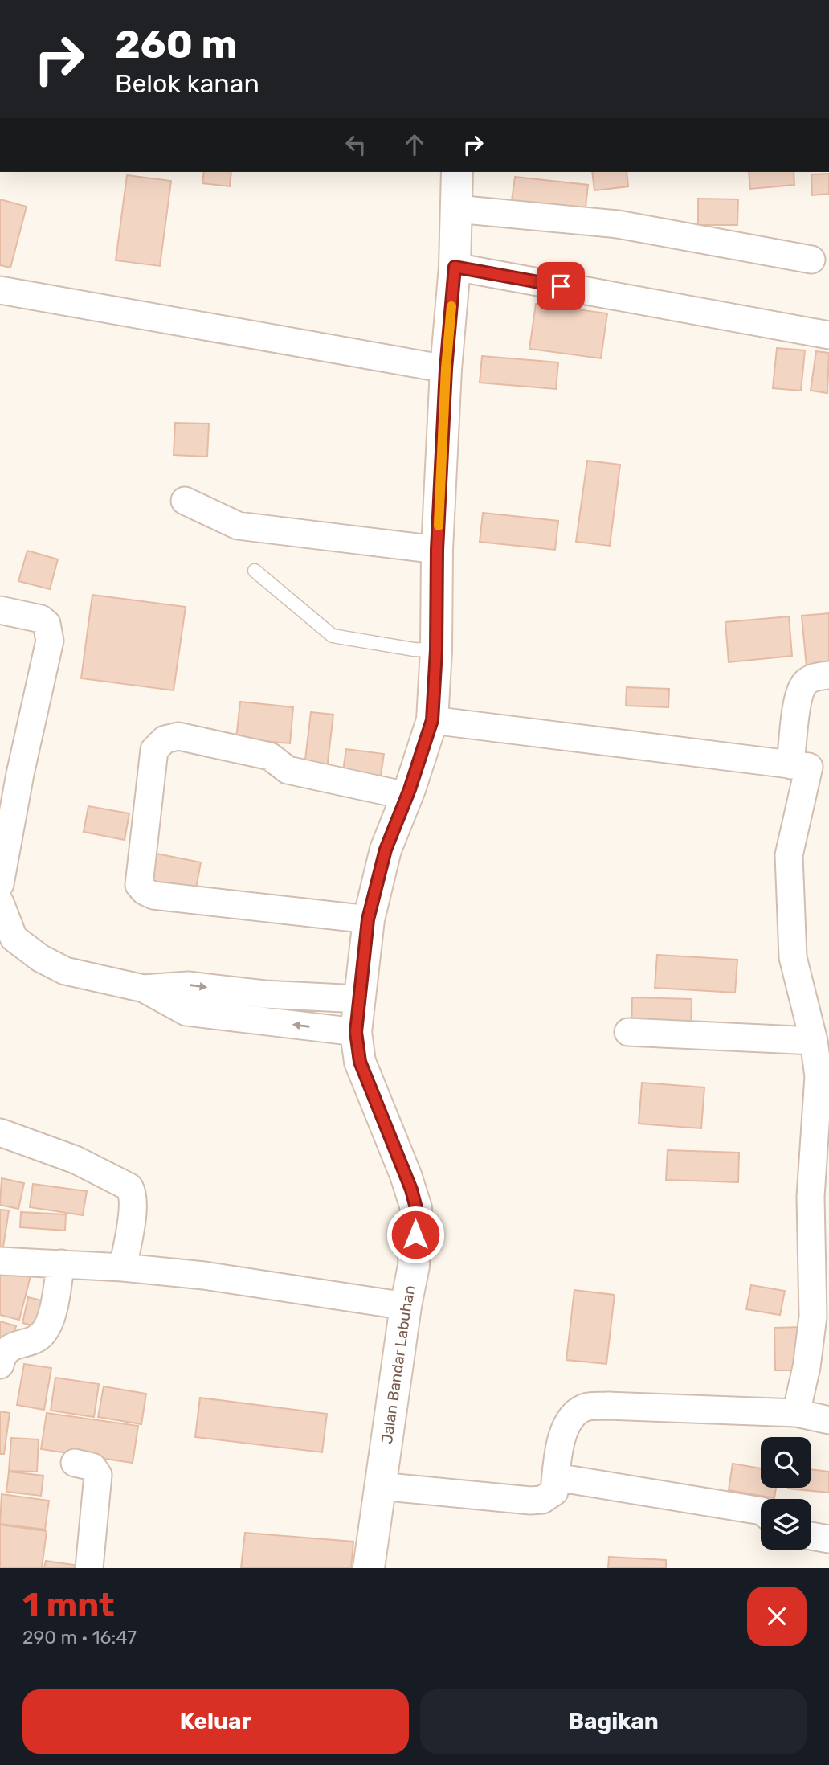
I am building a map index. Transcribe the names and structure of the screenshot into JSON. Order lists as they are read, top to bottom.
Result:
{
  "streets": {
    "main road": ["Jalan Bandar Labuhan"]
  },
  "page": {
    "turn": ["260 m", "Belok kanan"],
    "heading": ["1 mnt", "290 m · 16:47"],
    "buttons": ["Keluar", "Bagikan"]
  }
}
